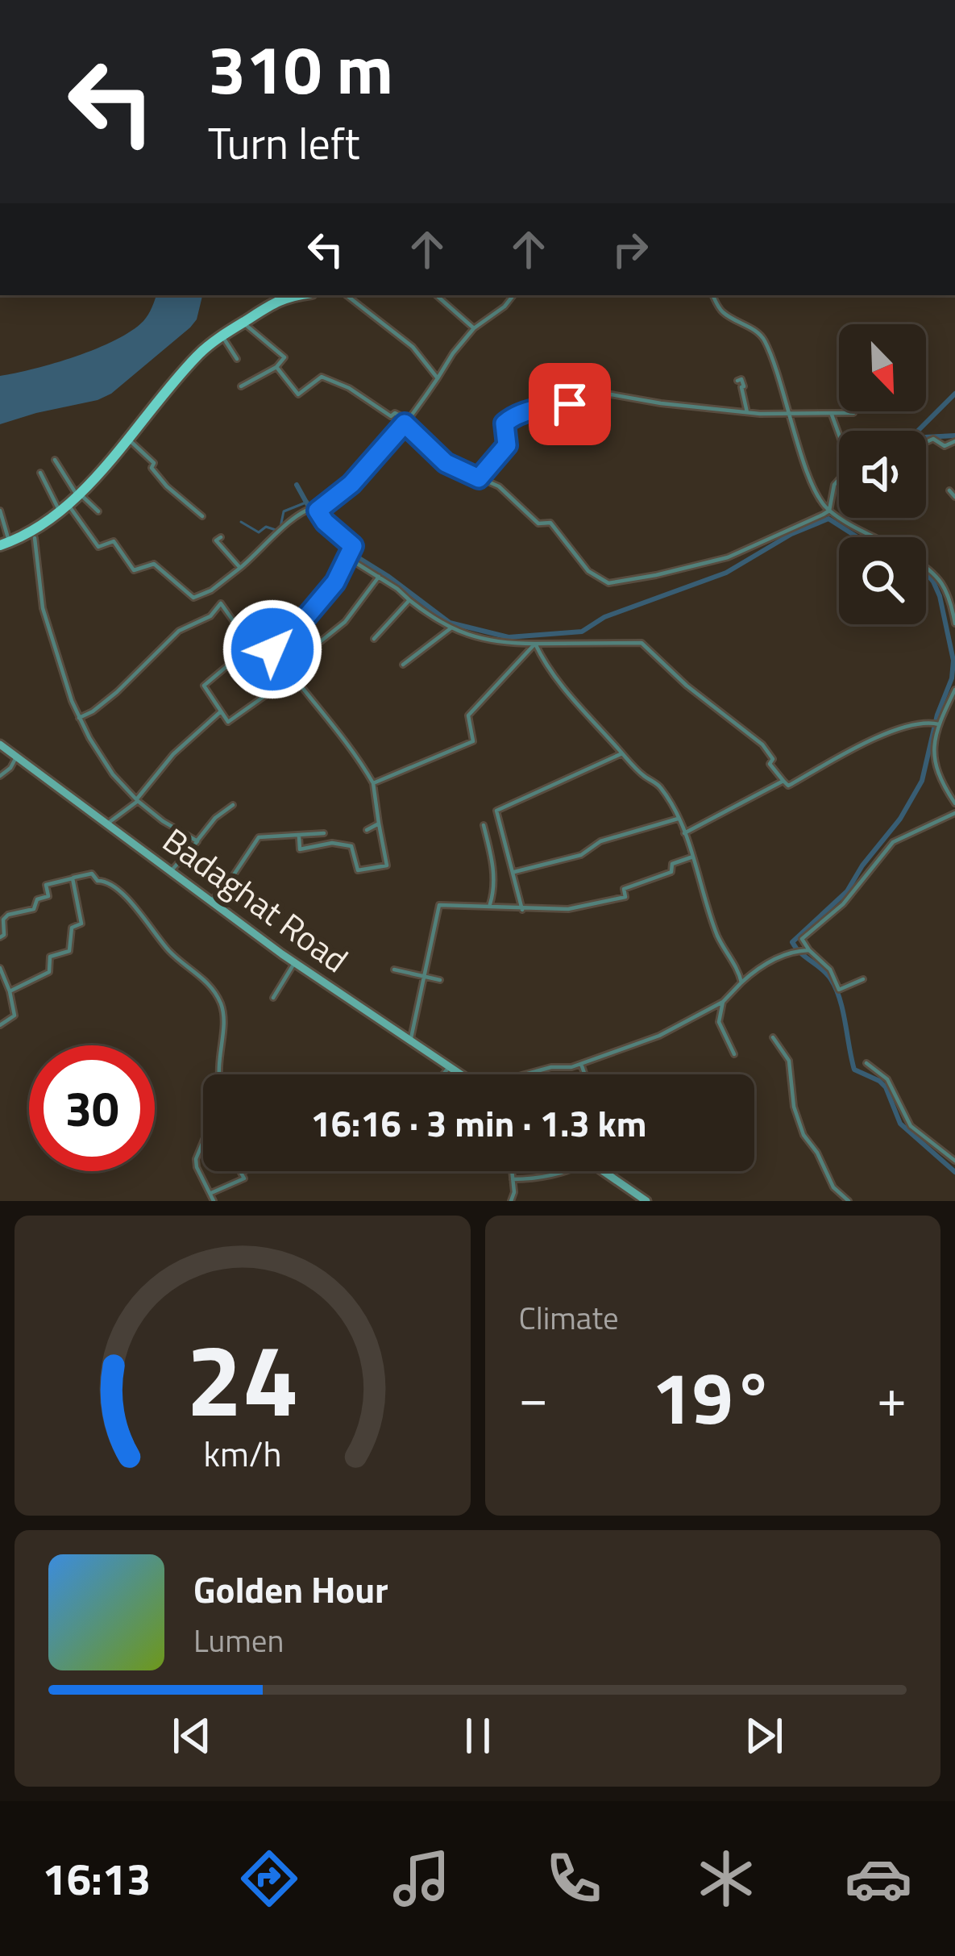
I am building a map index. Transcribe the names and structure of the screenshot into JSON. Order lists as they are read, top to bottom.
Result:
{
  "streets": {
    "main road": ["Badaghat Road"]
  },
  "north": "bottom right",
  "page": {
    "turn": ["310 m", "Turn left"],
    "limit": "30",
    "trip": "16:16 · 3 min · 1.3 km",
    "tile": "Climate",
    "heat": ["−", "19°", "+"],
    "song": ["Golden Hour", "Lumen"],
    "tabs": "16:13",
    "gauge": ["24", "km/h"]
  }
}
